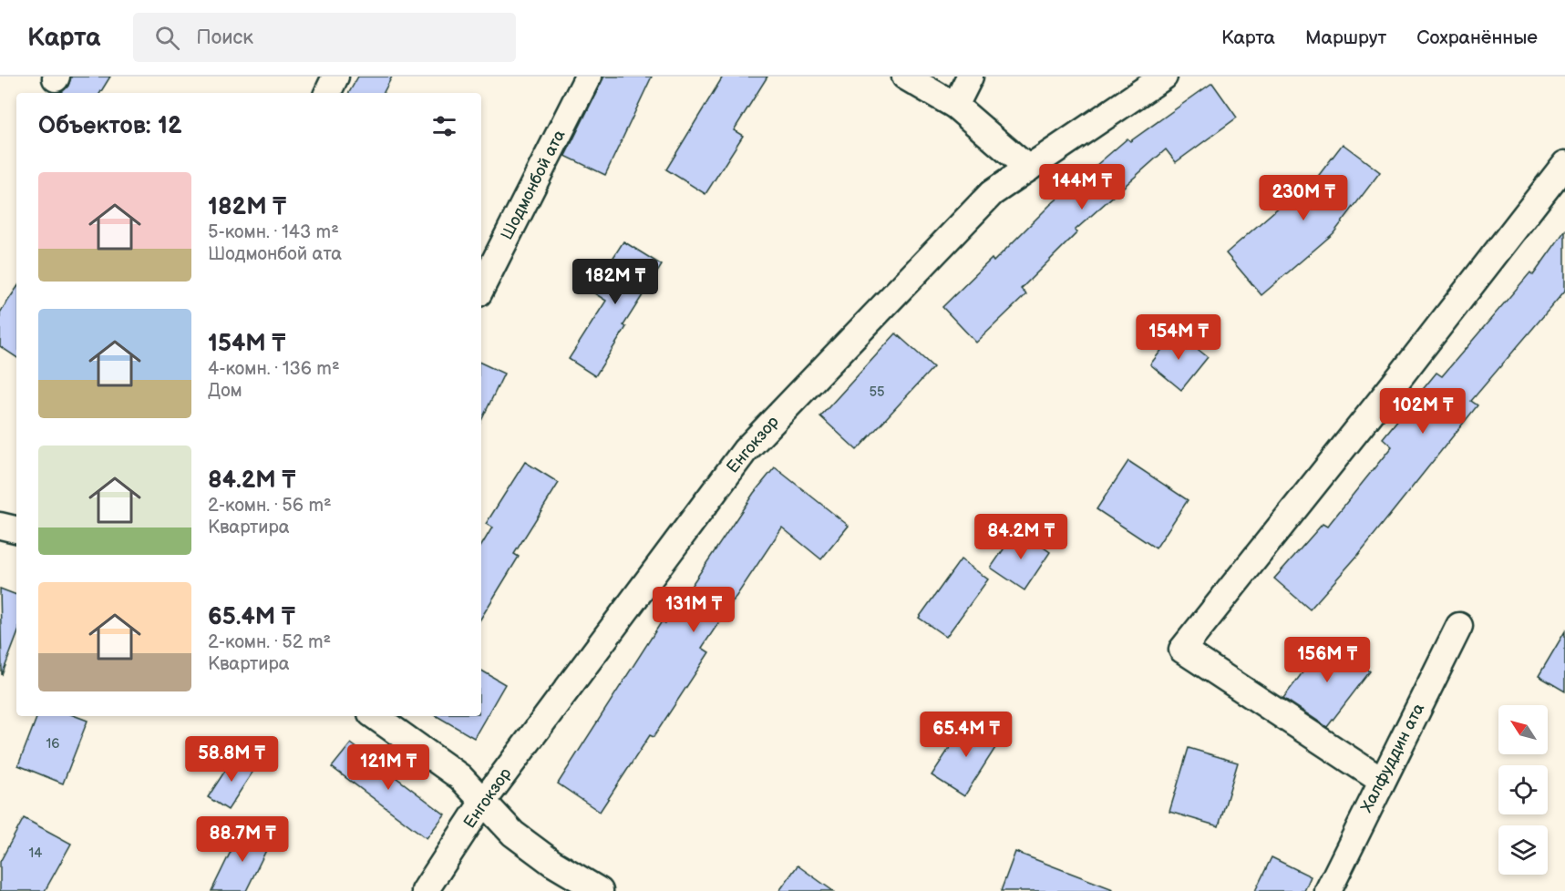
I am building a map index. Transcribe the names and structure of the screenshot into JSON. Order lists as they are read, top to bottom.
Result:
{
  "streets": {
    "street": ["Шодмонбой ата", "Енгокзор", "Халфуддин ата"]
  },
  "house_numbers": ["55", "16", "14"],
  "north": "top left",
  "page": {
    "header": "Карта",
    "search": "Поиск",
    "nav": ["Карта", "Маршрут", "Сохранённые"],
    "heading": "Объектов: 12",
    "list": [
      {
        "name": "182M ₸",
        "note": "5-комн. · 143 m² · Шодмонбой ата"
      },
      {
        "name": "154M ₸",
        "note": "4-комн. · 136 m² · Дом"
      },
      {
        "name": "84.2M ₸",
        "note": "2-комн. · 56 m² · Квартира"
      },
      {
        "name": "65.4M ₸",
        "note": "2-комн. · 52 m² · Квартира"
      }
    ],
    "price": [
      "144M ₸",
      "230M ₸",
      "182M ₸",
      "154M ₸",
      "102M ₸",
      "84.2M ₸",
      "131M ₸",
      "156M ₸",
      "65.4M ₸",
      "58.8M ₸",
      "121M ₸",
      "88.7M ₸"
    ]
  }
}
